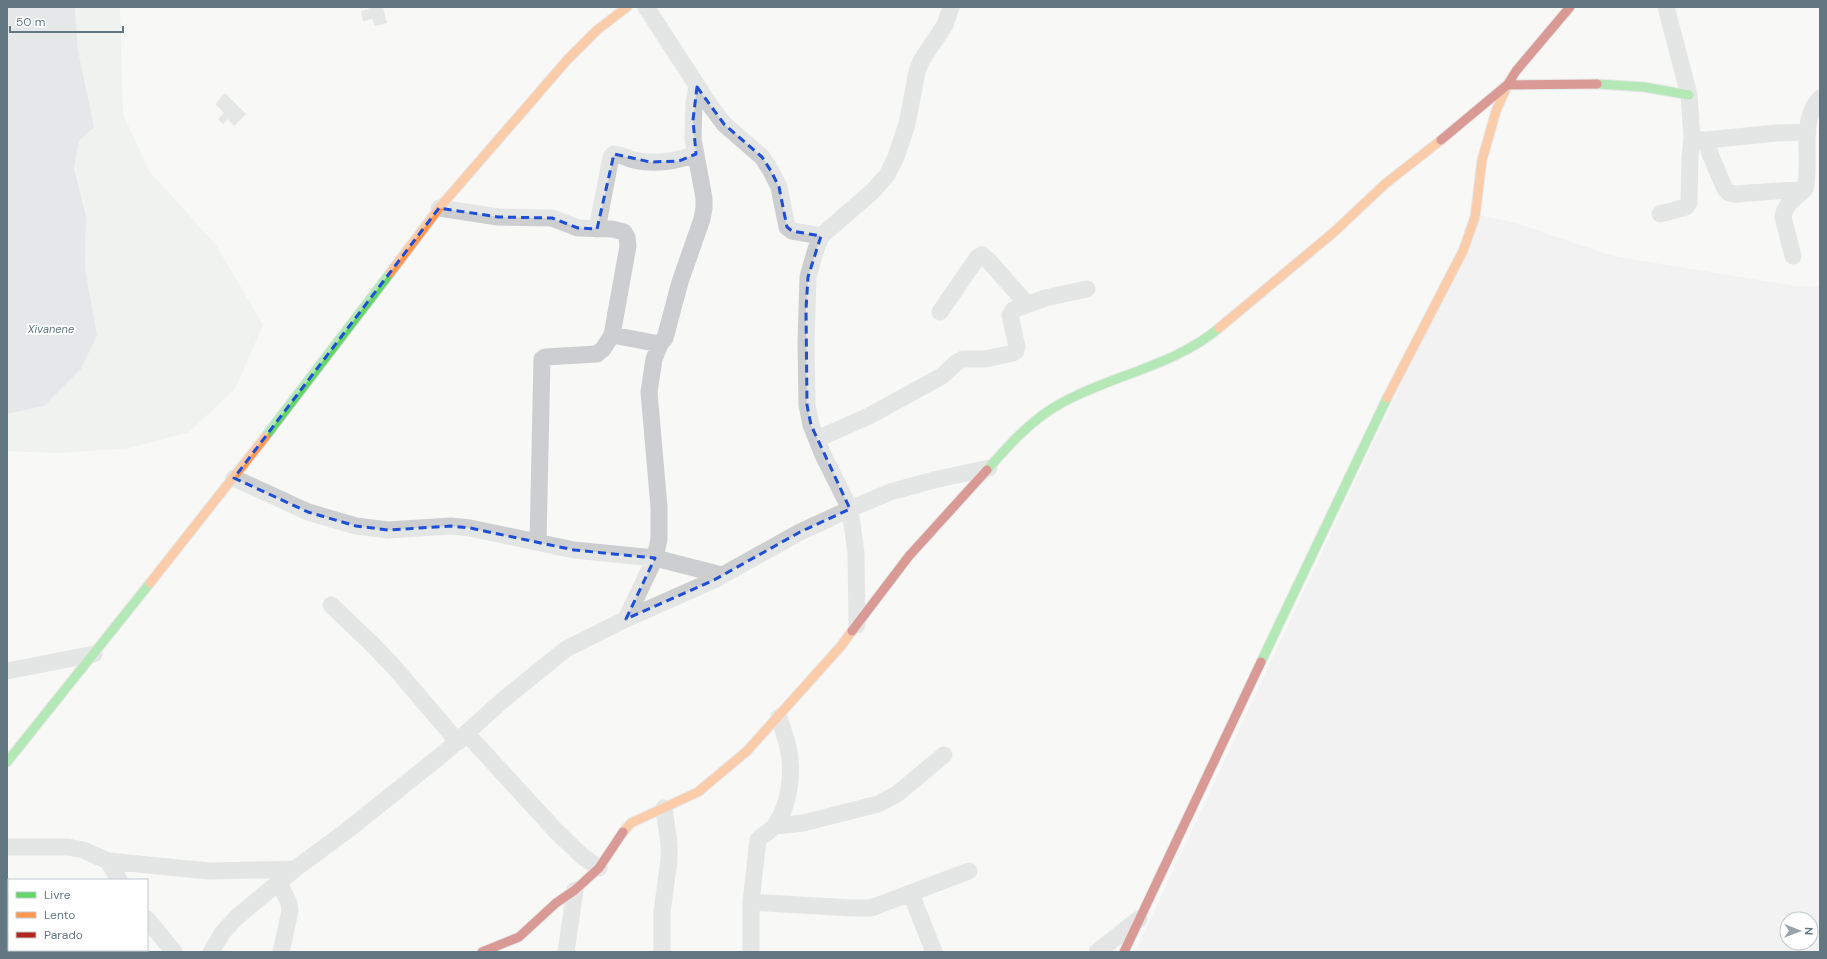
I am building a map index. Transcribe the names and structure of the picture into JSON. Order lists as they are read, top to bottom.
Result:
{
  "water": ["Xivanene"],
  "legend": ["Livre", "Lento", "Parado"],
  "scale_bar": "50 m",
  "north": "right"
}
